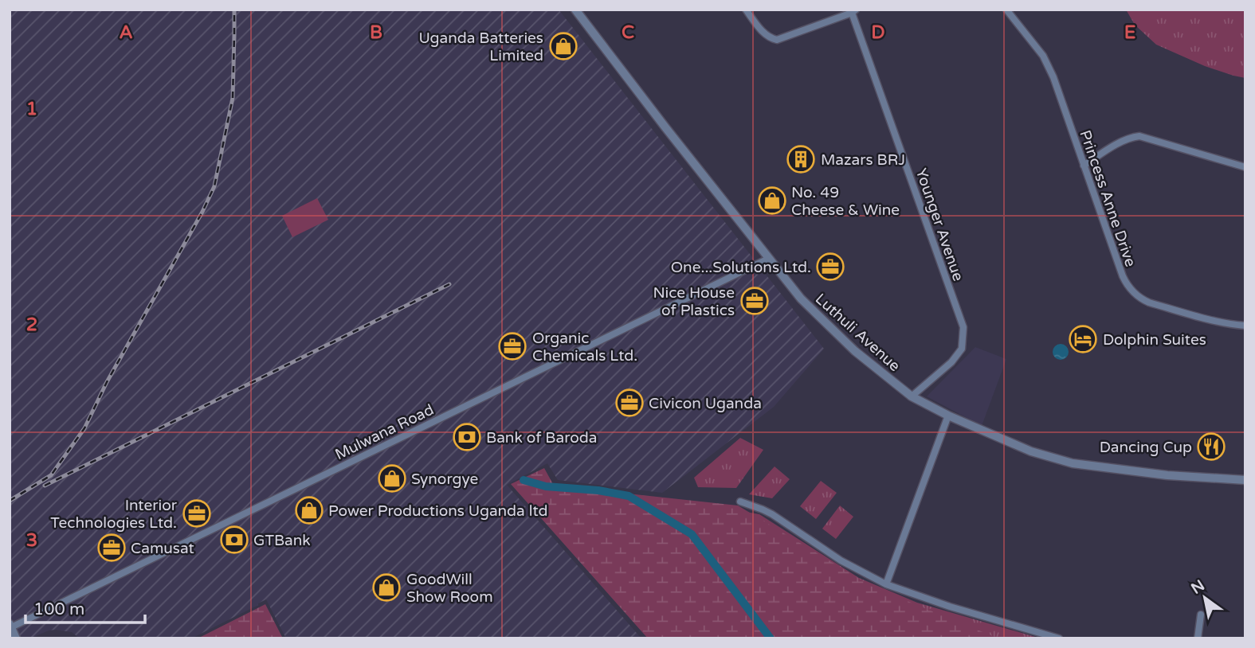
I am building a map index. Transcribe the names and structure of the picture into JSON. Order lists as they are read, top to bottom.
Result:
{
  "streets": {
    "street": [
      "Princess Anne Drive",
      "Younger Avenue",
      "Luthuli Avenue",
      "Mulwana Road"
    ]
  },
  "crossings": [
    ["Younger Avenue", "Luthuli Avenue"],
    ["Luthuli Avenue", "Mulwana Road"]
  ],
  "places": {
    "shop": [
      "Uganda Batteries Limited",
      "No. 49 Cheese & Wine",
      "Synorgye",
      "Power Productions Uganda ltd",
      "GoodWill Show Room"
    ],
    "building": ["Mazars BRJ"],
    "office": [
      "One...Solutions Ltd.",
      "Nice House of Plastics",
      "Organic Chemicals Ltd.",
      "Civicon Uganda",
      "Interior Technologies Ltd.",
      "Camusat"
    ],
    "hotel": ["Dolphin Suites"],
    "bank": ["Bank of Baroda", "GTBank"],
    "restaurant": ["Dancing Cup"]
  },
  "scale_bar": "100 m",
  "north": "top left",
  "grid": {
    "columns": [
      "A",
      "B",
      "C",
      "D",
      "E"
    ],
    "rows": ["1", "2", "3"]
  }
}
